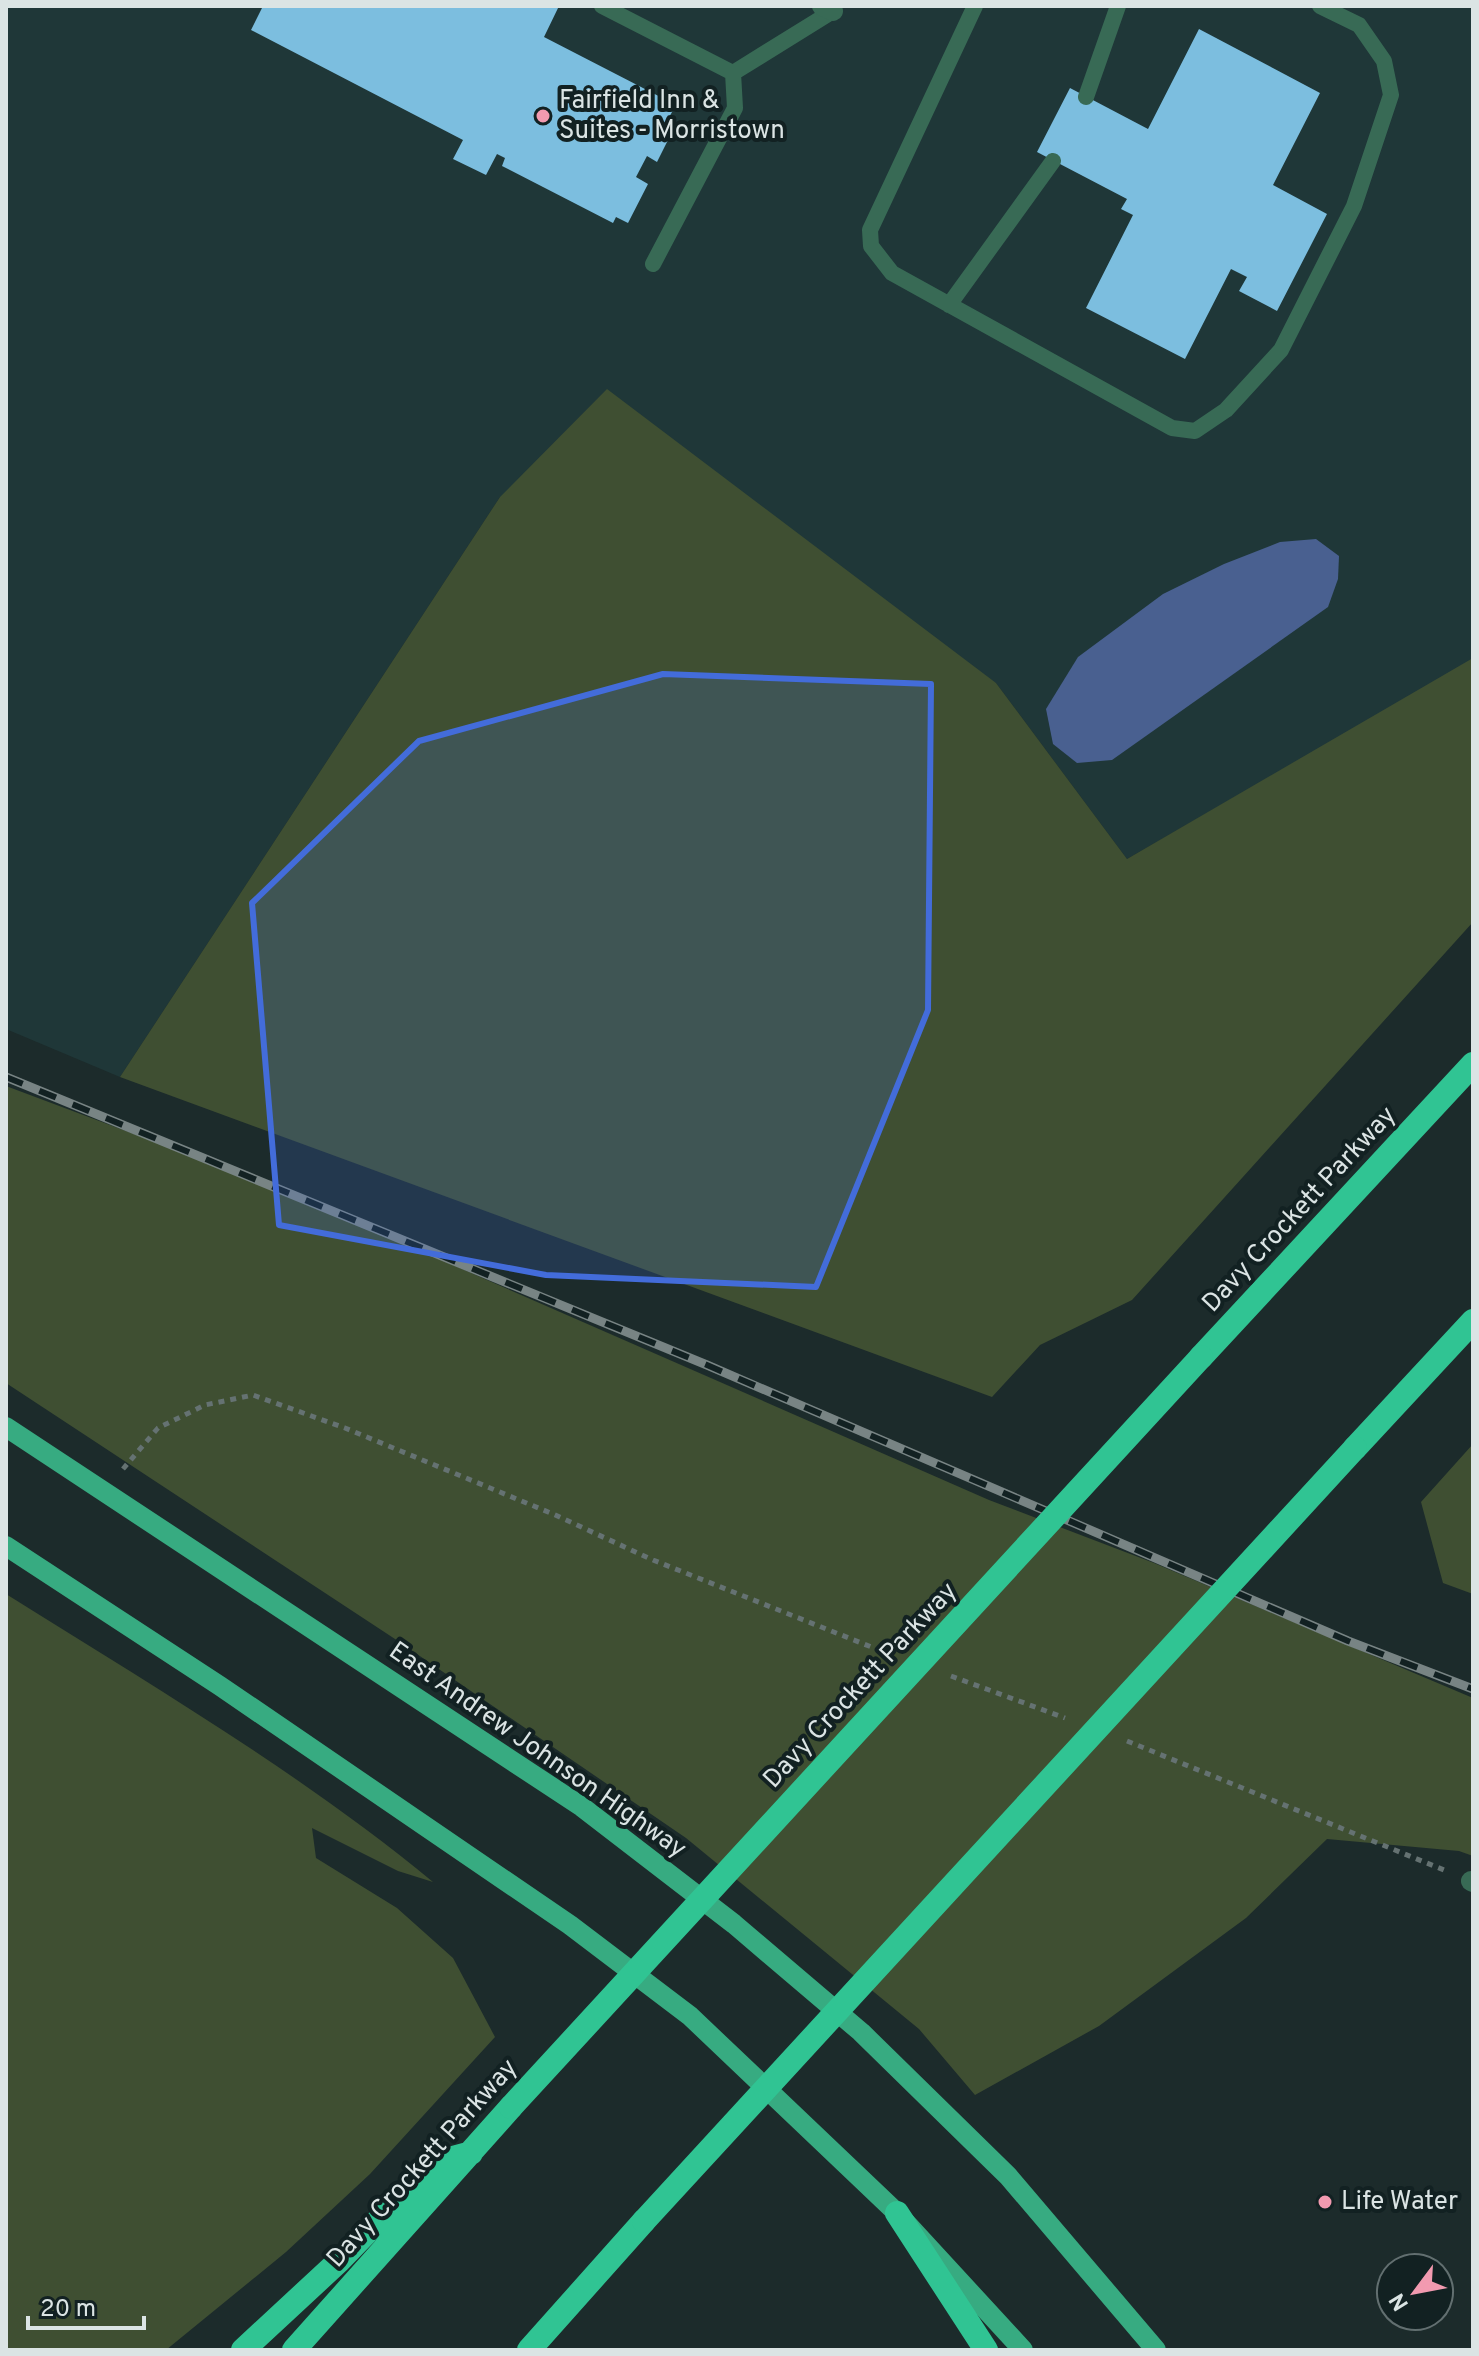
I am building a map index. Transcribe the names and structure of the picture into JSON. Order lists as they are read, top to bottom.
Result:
{
  "streets": {
    "highway": ["Davy Crockett Parkway"],
    "main road": ["East Andrew Johnson Highway"]
  },
  "places": ["Fairfield Inn & Suites - Morristown", "Life Water"],
  "scale_bar": "20 m",
  "north": "bottom left"
}
